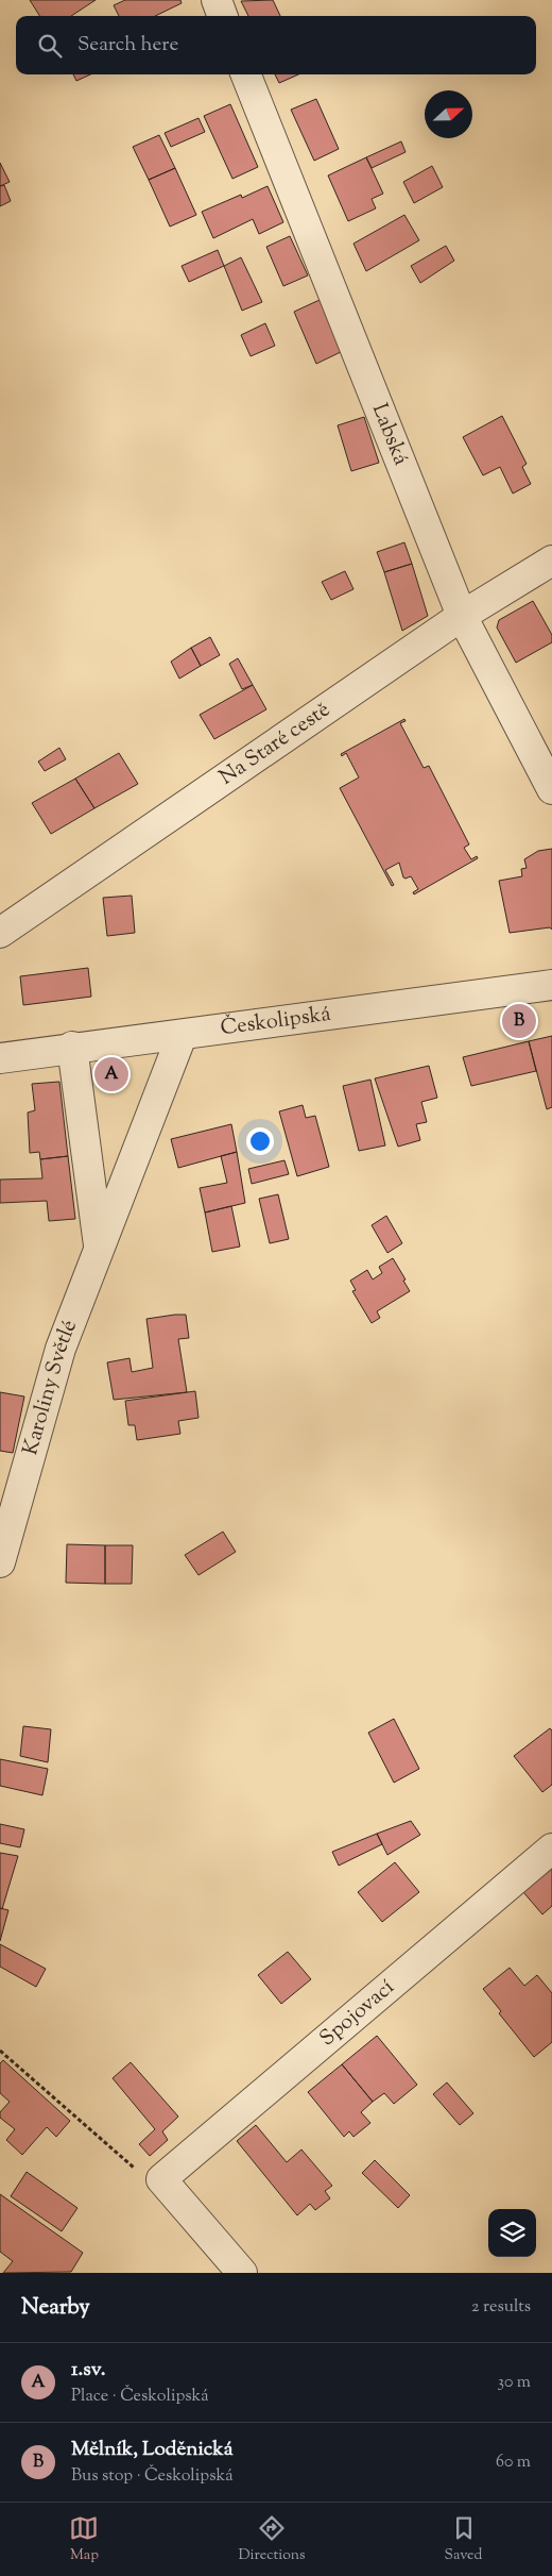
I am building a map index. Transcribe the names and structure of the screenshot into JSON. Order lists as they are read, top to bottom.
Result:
{
  "streets": {
    "street": [
      "Labská",
      "Na Staré cestě",
      "Českolipská",
      "Karoliny Světlé",
      "Spojovací"
    ]
  },
  "crossings": [
    ["Labská", "Na Staré cestě"],
    ["Českolipská", "Karoliny Světlé"]
  ],
  "north": "right",
  "page": {
    "search": "Search here",
    "pins": ["B", "A"],
    "heading": ["Nearby", "2 results"],
    "list": [
      {
        "mark": "A",
        "name": "1.sv.",
        "note": "Place · Českolipská",
        "value": "30 m"
      },
      {
        "mark": "B",
        "name": "Mělník, Loděnická",
        "note": "Bus stop · Českolipská",
        "value": "60 m"
      }
    ],
    "nav": ["Map", "Directions", "Saved"]
  }
}
